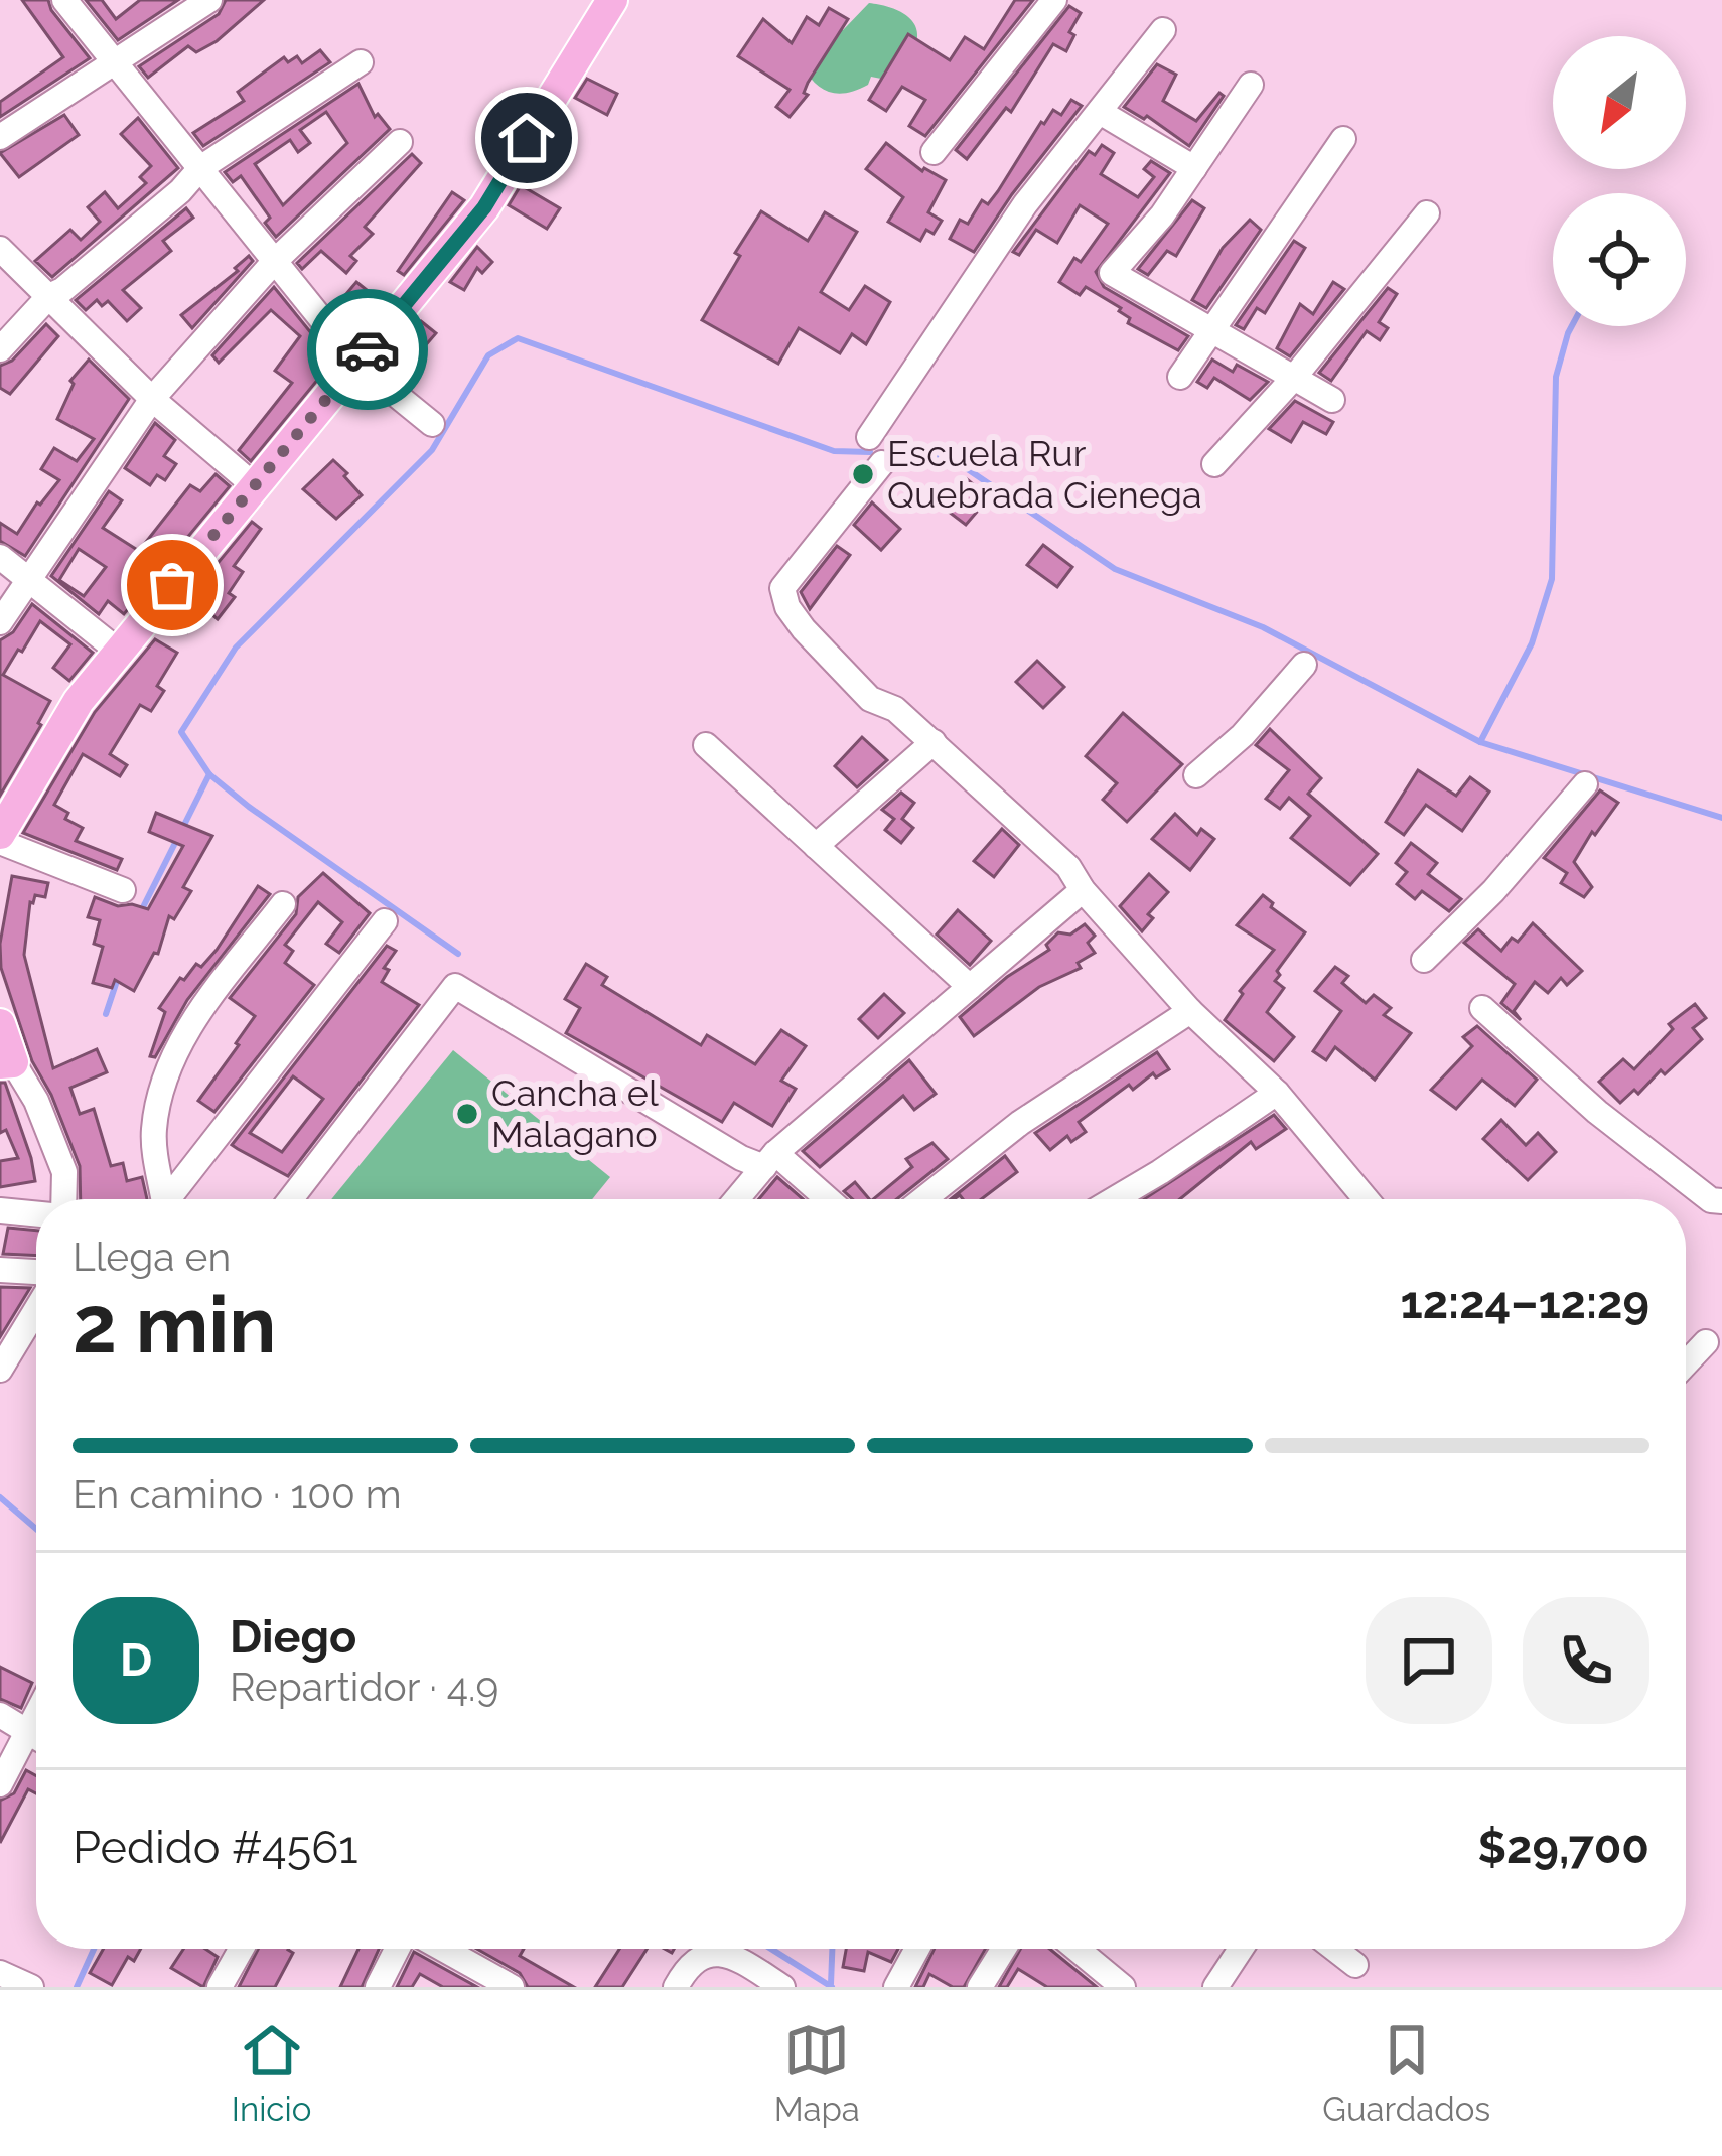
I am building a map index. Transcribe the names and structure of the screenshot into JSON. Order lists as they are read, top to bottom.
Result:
{
  "places": ["Escuela Rur Quebrada Cienega", "Cancha el Malagano"],
  "north": "bottom left",
  "page": {
    "heading": ["2 min", "Llega en", "12:24–12:29"],
    "panel": [
      "Diego",
      "Repartidor · 4.9",
      "Pedido #4561",
      "$29,700"
    ],
    "bar": "En camino · 100 m",
    "round": "D",
    "tabs": ["Inicio", "Mapa", "Guardados"]
  }
}
